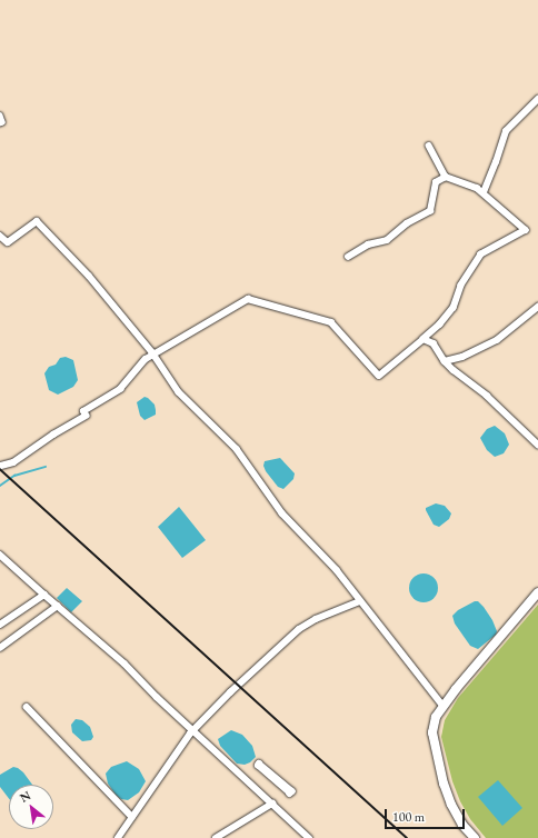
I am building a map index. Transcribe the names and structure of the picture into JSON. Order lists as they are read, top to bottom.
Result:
{
  "scale_bar": "100 m",
  "north": "top left"
}
